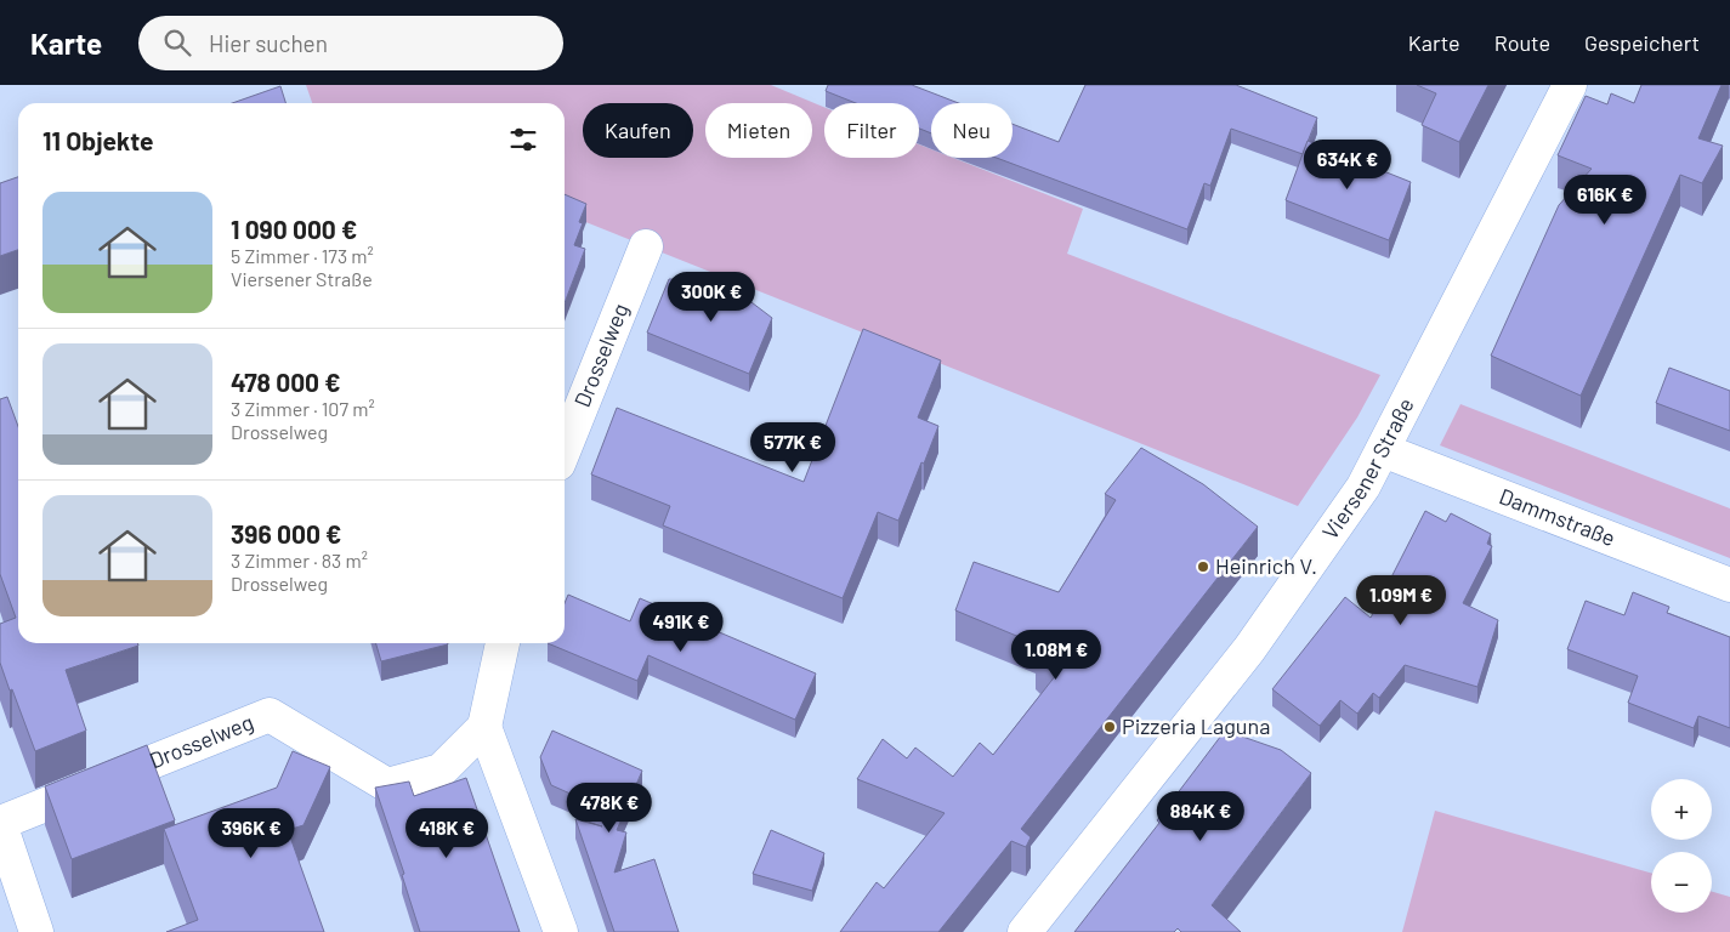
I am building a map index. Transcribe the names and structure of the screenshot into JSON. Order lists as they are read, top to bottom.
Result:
{
  "streets": {
    "street": ["Drosselweg", "Viersener Straße", "Dammstraße"]
  },
  "crossings": [
    ["Viersener Straße", "Dammstraße"]
  ],
  "places": ["Heinrich V.", "Pizzeria Laguna"],
  "page": {
    "header": "Karte",
    "search": "Hier suchen",
    "nav": ["Karte", "Route", "Gespeichert"],
    "chip": [
      "Kaufen",
      "Mieten",
      "Filter",
      "Neu"
    ],
    "heading": "11 Objekte",
    "price": [
      "634K €",
      "616K €",
      "300K €",
      "577K €",
      "1.09M €",
      "491K €",
      "1.08M €",
      "478K €",
      "884K €",
      "396K €",
      "418K €"
    ],
    "list": [
      {
        "name": "1 090 000 €",
        "note": "5 Zimmer · 173 m² · Viersener Straße"
      },
      {
        "name": "478 000 €",
        "note": "3 Zimmer · 107 m² · Drosselweg"
      },
      {
        "name": "396 000 €",
        "note": "3 Zimmer · 83 m² · Drosselweg"
      }
    ],
    "map_buttons": ["+", "−"]
  }
}
